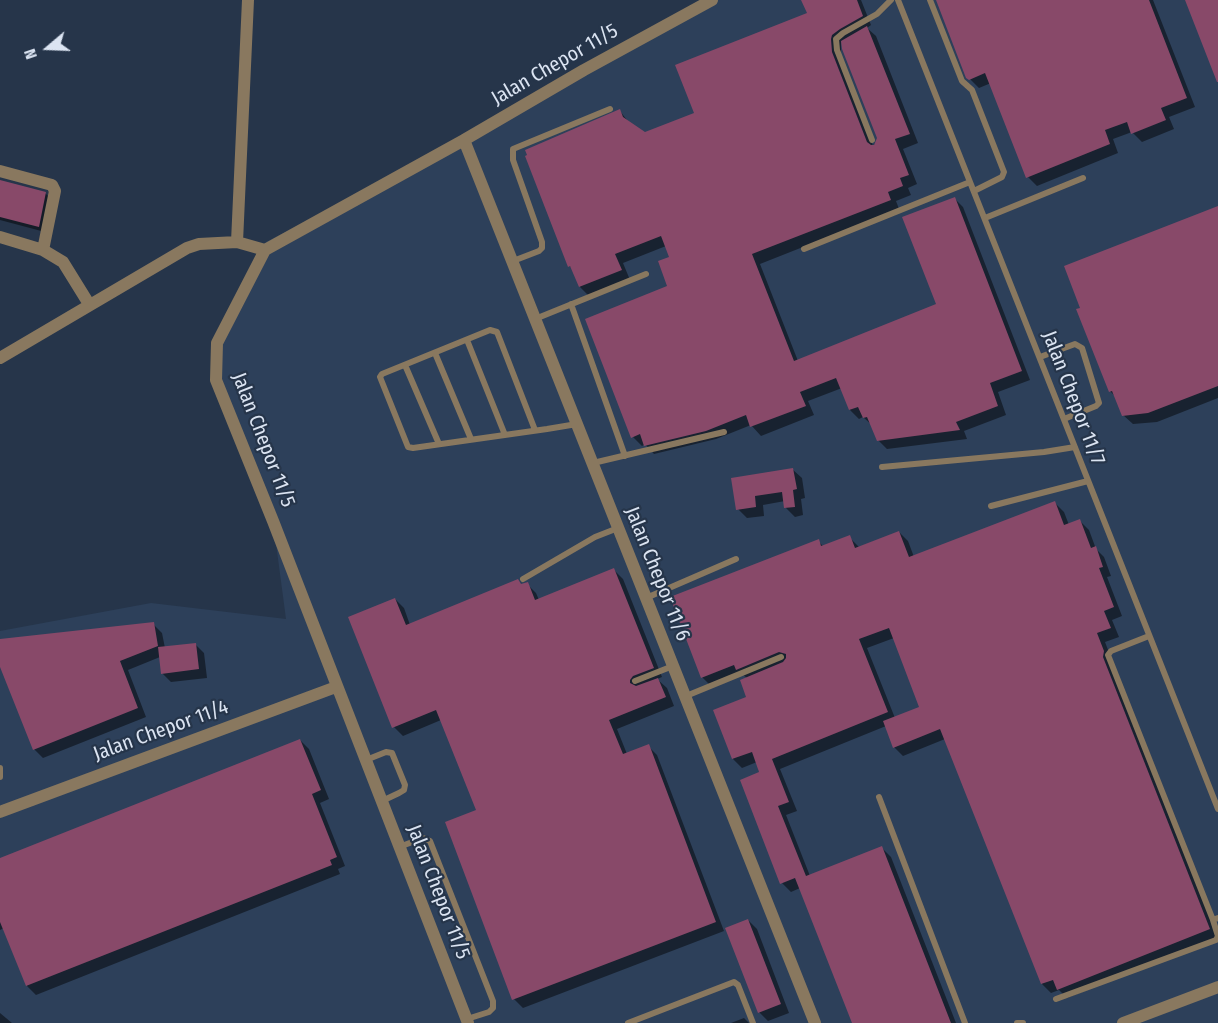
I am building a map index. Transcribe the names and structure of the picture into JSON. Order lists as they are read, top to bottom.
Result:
{
  "streets": {
    "street": ["Jalan Chepor 11/5", "Jalan Chepor 11/6", "Jalan Chepor 11/4"],
    "lane": ["Jalan Chepor 11/7"]
  },
  "crossings": [
    ["Jalan Chepor 11/5", "Jalan Chepor 11/6"],
    ["Jalan Chepor 11/5", "Jalan Chepor 11/4"]
  ],
  "north": "left"
}
